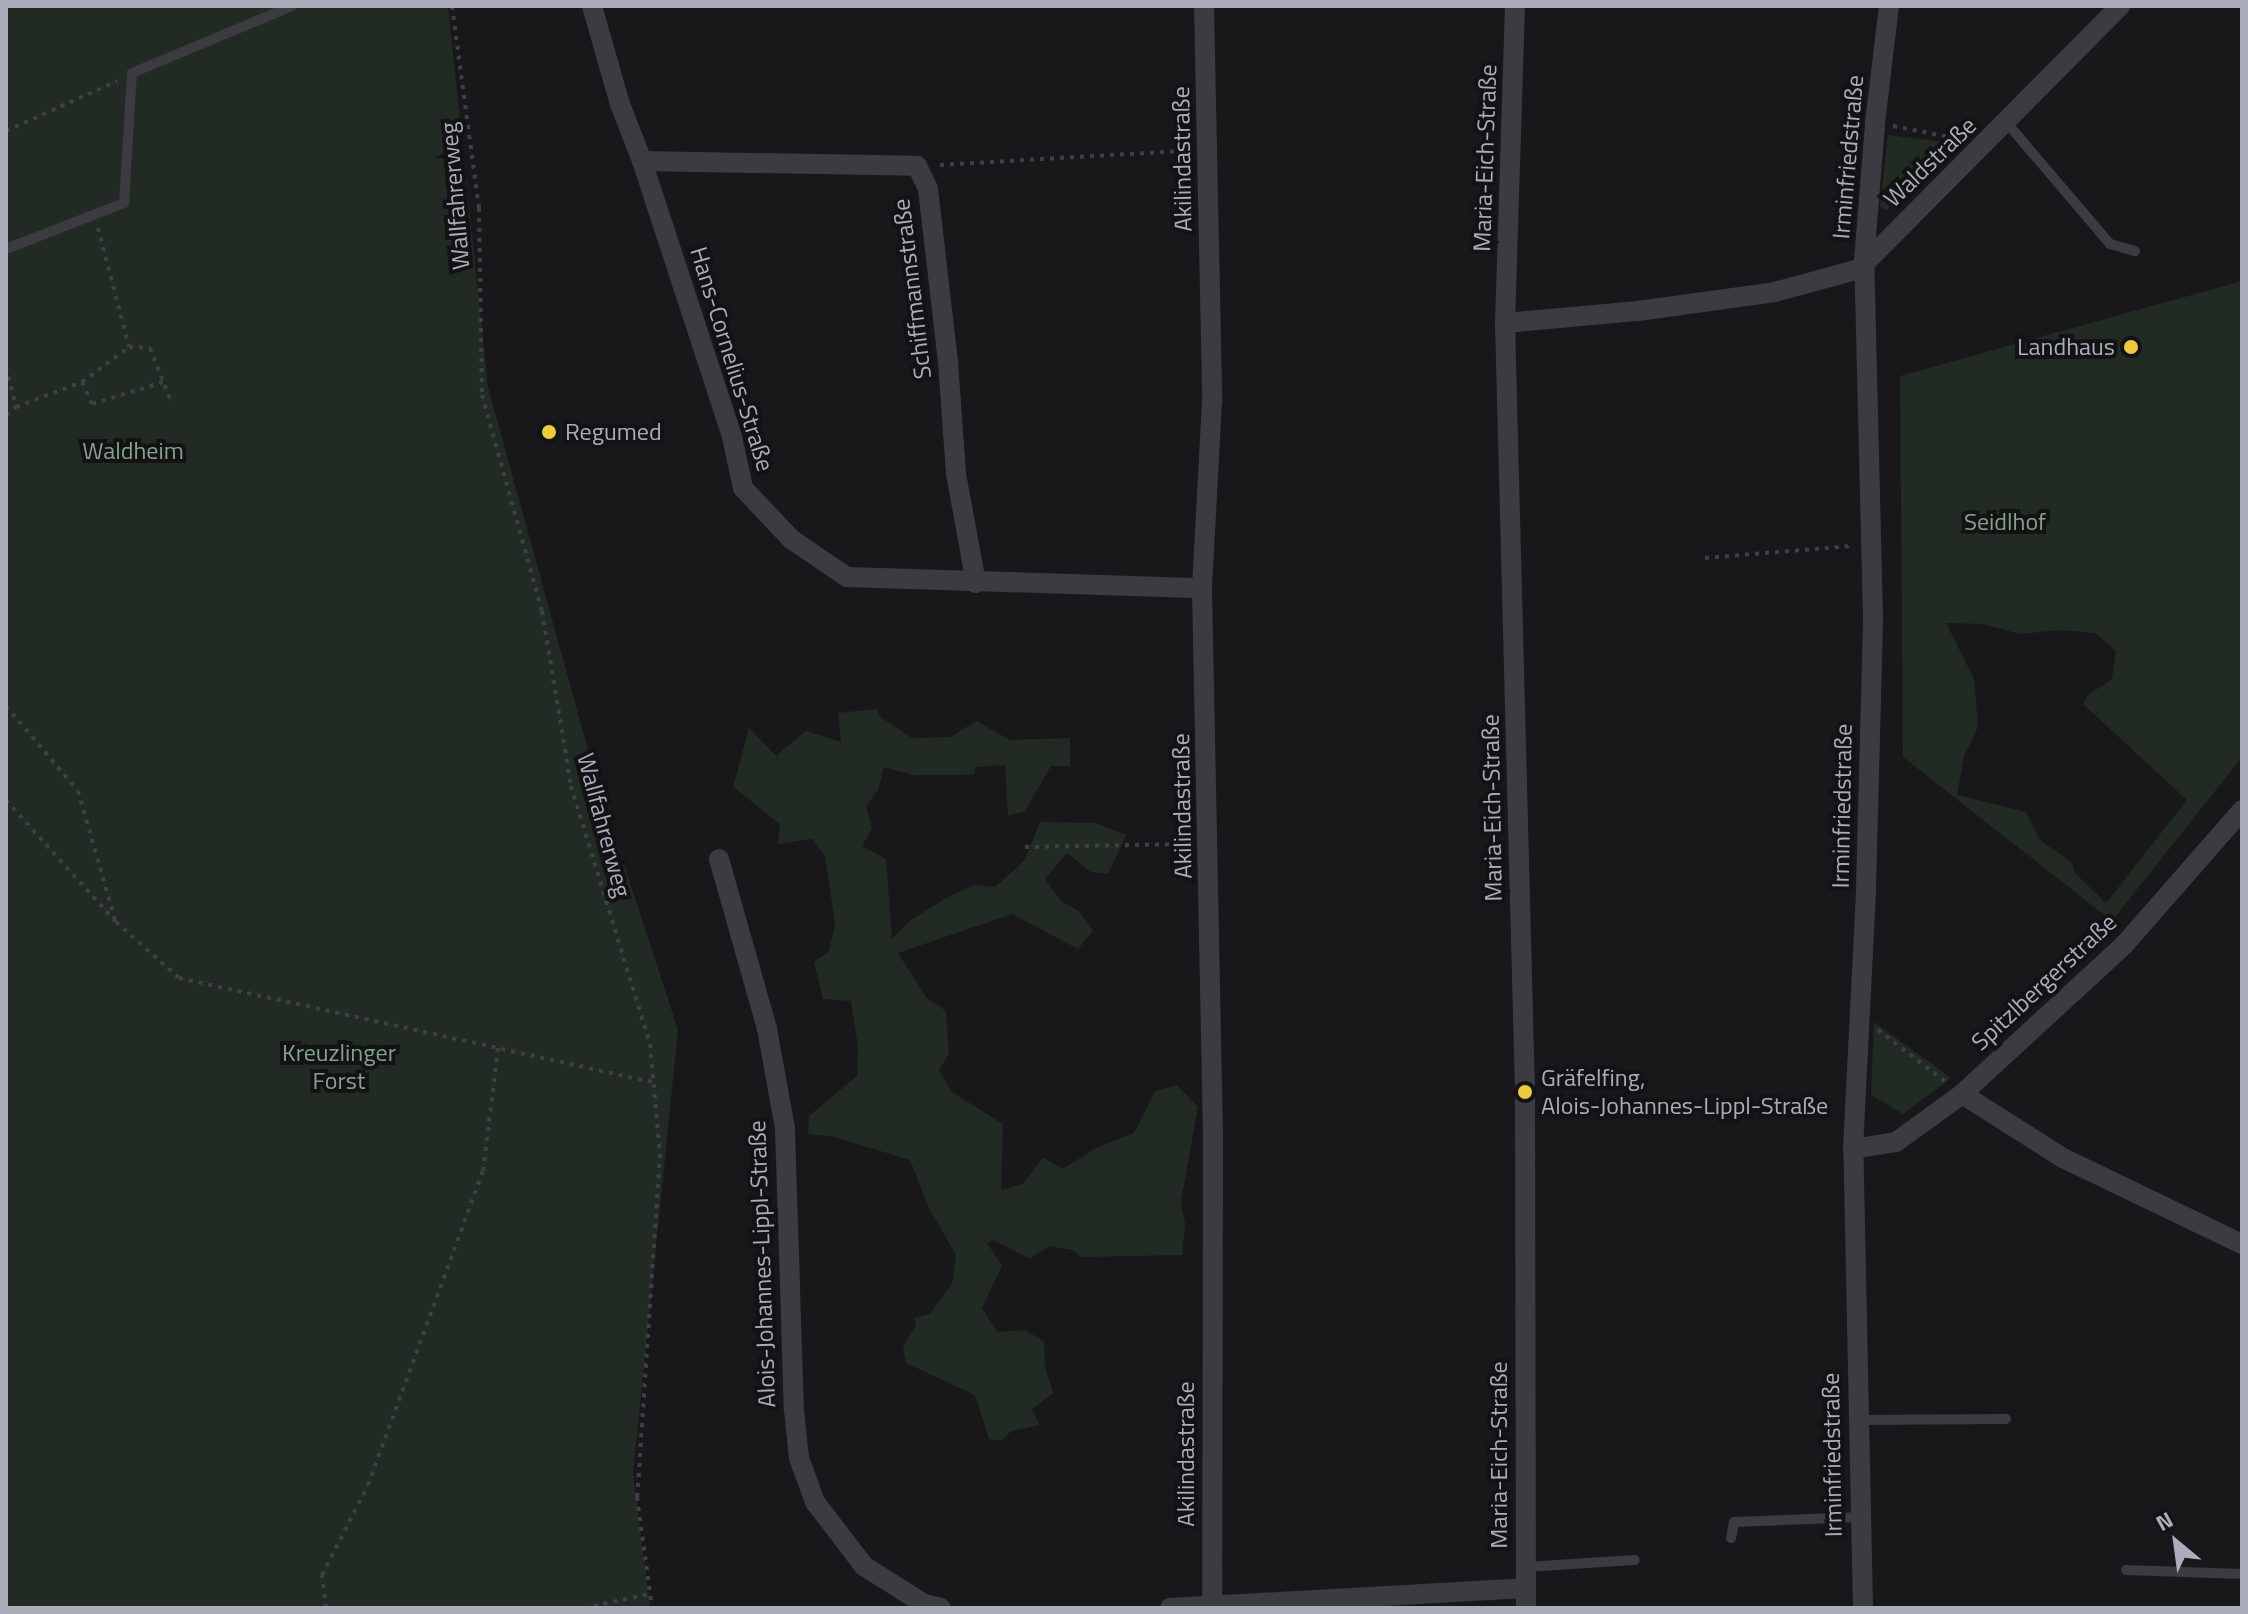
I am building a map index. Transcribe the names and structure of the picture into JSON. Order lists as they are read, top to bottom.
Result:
{
  "streets": {
    "street": [
      "Irminfriedstraße",
      "Maria-Eich-Straße",
      "Akilindastraße",
      "Waldstraße",
      "Schiffmannstraße",
      "Hans-Cornelius-Straße",
      "Spitzlbergerstraße",
      "Alois-Johannes-Lippl-Straße"
    ],
    "path": ["Wallfahrerweg"]
  },
  "crossings": [
    ["Irminfriedstraße", "Waldstraße"],
    ["Irminfriedstraße", "Spitzlbergerstraße"],
    ["Maria-Eich-Straße", "Waldstraße"],
    ["Akilindastraße", "Hans-Cornelius-Straße"],
    ["Schiffmannstraße", "Hans-Cornelius-Straße"]
  ],
  "parks": ["Waldheim", "Seidlhof", "Kreuzlinger Forst"],
  "places": ["Landhaus", "Regumed", "Gräfelfing, Alois-Johannes-Lippl-Straße"],
  "north": "top left"
}
